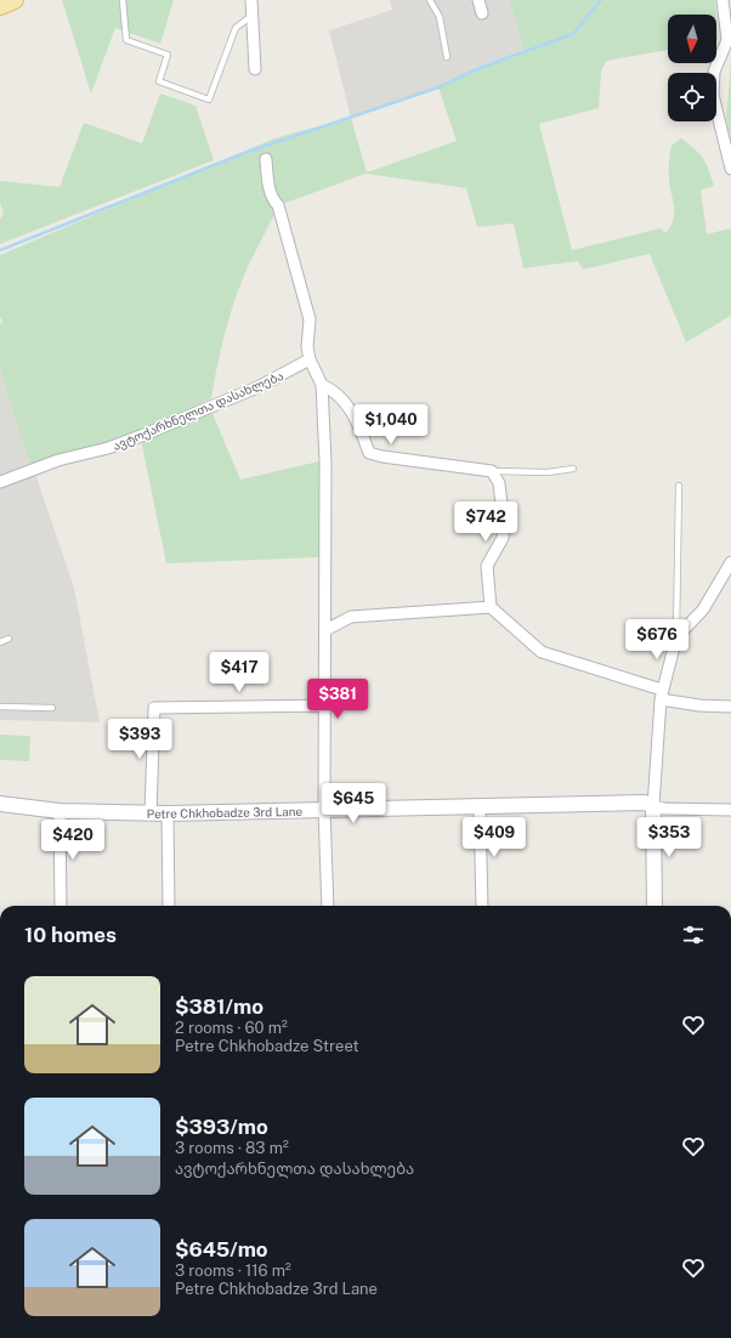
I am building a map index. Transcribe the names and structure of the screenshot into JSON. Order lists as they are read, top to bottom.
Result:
{
  "streets": {
    "street": ["ავტოქარხნელთა დასახლება", "Petre Chkhobadze 3rd Lane"]
  },
  "north": "bottom",
  "page": {
    "price": [
      "$1,040",
      "$742",
      "$676",
      "$417",
      "$381",
      "$393",
      "$645",
      "$409",
      "$353",
      "$420"
    ],
    "heading": "10 homes",
    "list": [
      {
        "name": "$381/mo",
        "note": "2 rooms · 60 m² · Petre Chkhobadze Street"
      },
      {
        "name": "$393/mo",
        "note": "3 rooms · 83 m² · ავტოქარხნელთა დასახლება"
      },
      {
        "name": "$645/mo",
        "note": "3 rooms · 116 m² · Petre Chkhobadze 3rd Lane"
      }
    ]
  }
}
